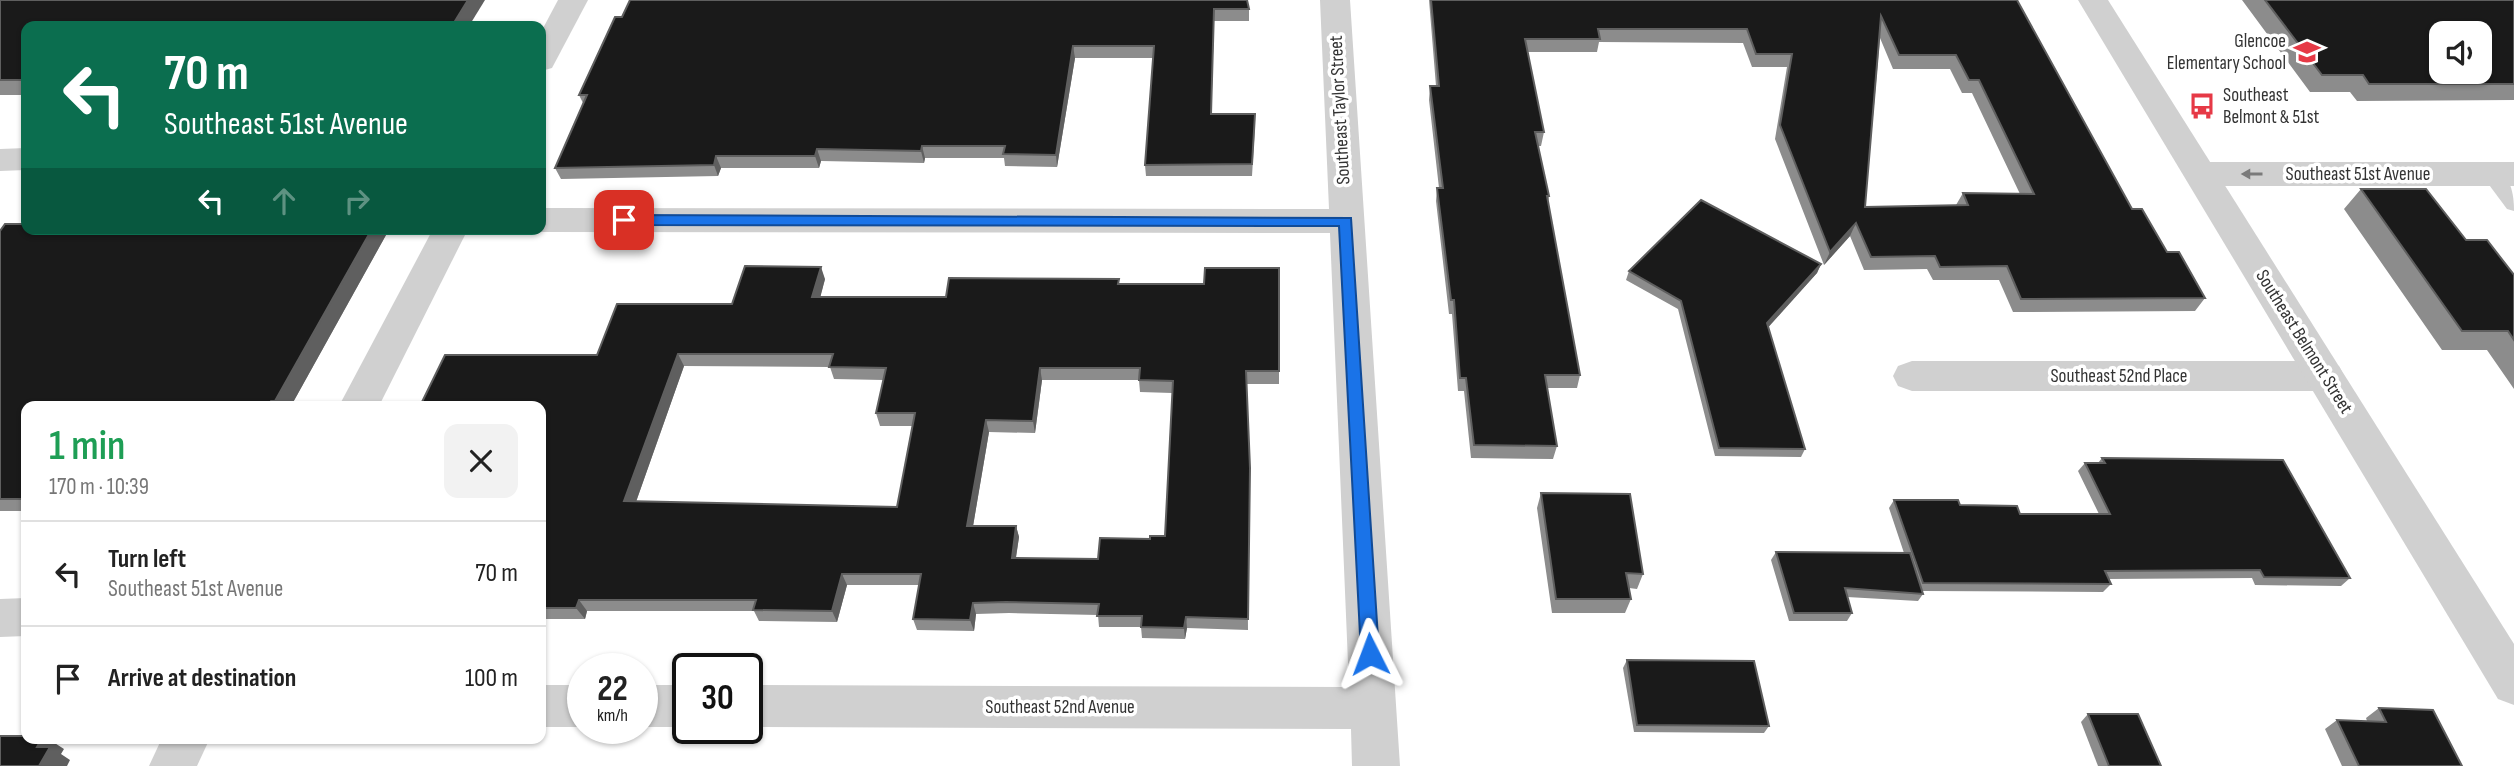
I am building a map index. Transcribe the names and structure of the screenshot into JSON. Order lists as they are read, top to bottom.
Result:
{
  "streets": {
    "street": [
      "Southeast Taylor Street",
      "Southeast 51st Avenue",
      "Southeast Belmont Street",
      "Southeast 52nd Place",
      "Southeast 52nd Avenue"
    ]
  },
  "crossings": [
    ["Southeast Taylor Street", "Southeast 52nd Avenue"],
    ["Southeast 51st Avenue", "Southeast Belmont Street"],
    ["Southeast Belmont Street", "Southeast 52nd Place"]
  ],
  "one_way": ["Southeast 51st Avenue"],
  "places": {
    "school or university": ["Glencoe Elementary School"],
    "bus stop": ["Southeast Belmont & 51st"]
  },
  "page": {
    "turn": ["70 m", "Southeast 51st Avenue"],
    "heading": ["1 min", "170 m · 10:39"],
    "list": [
      {
        "name": "Turn left",
        "note": "Southeast 51st Avenue",
        "value": "70 m"
      },
      {
        "name": "Arrive at destination",
        "value": "100 m"
      }
    ],
    "speed": "22 km/h",
    "limit": "30"
  }
}
